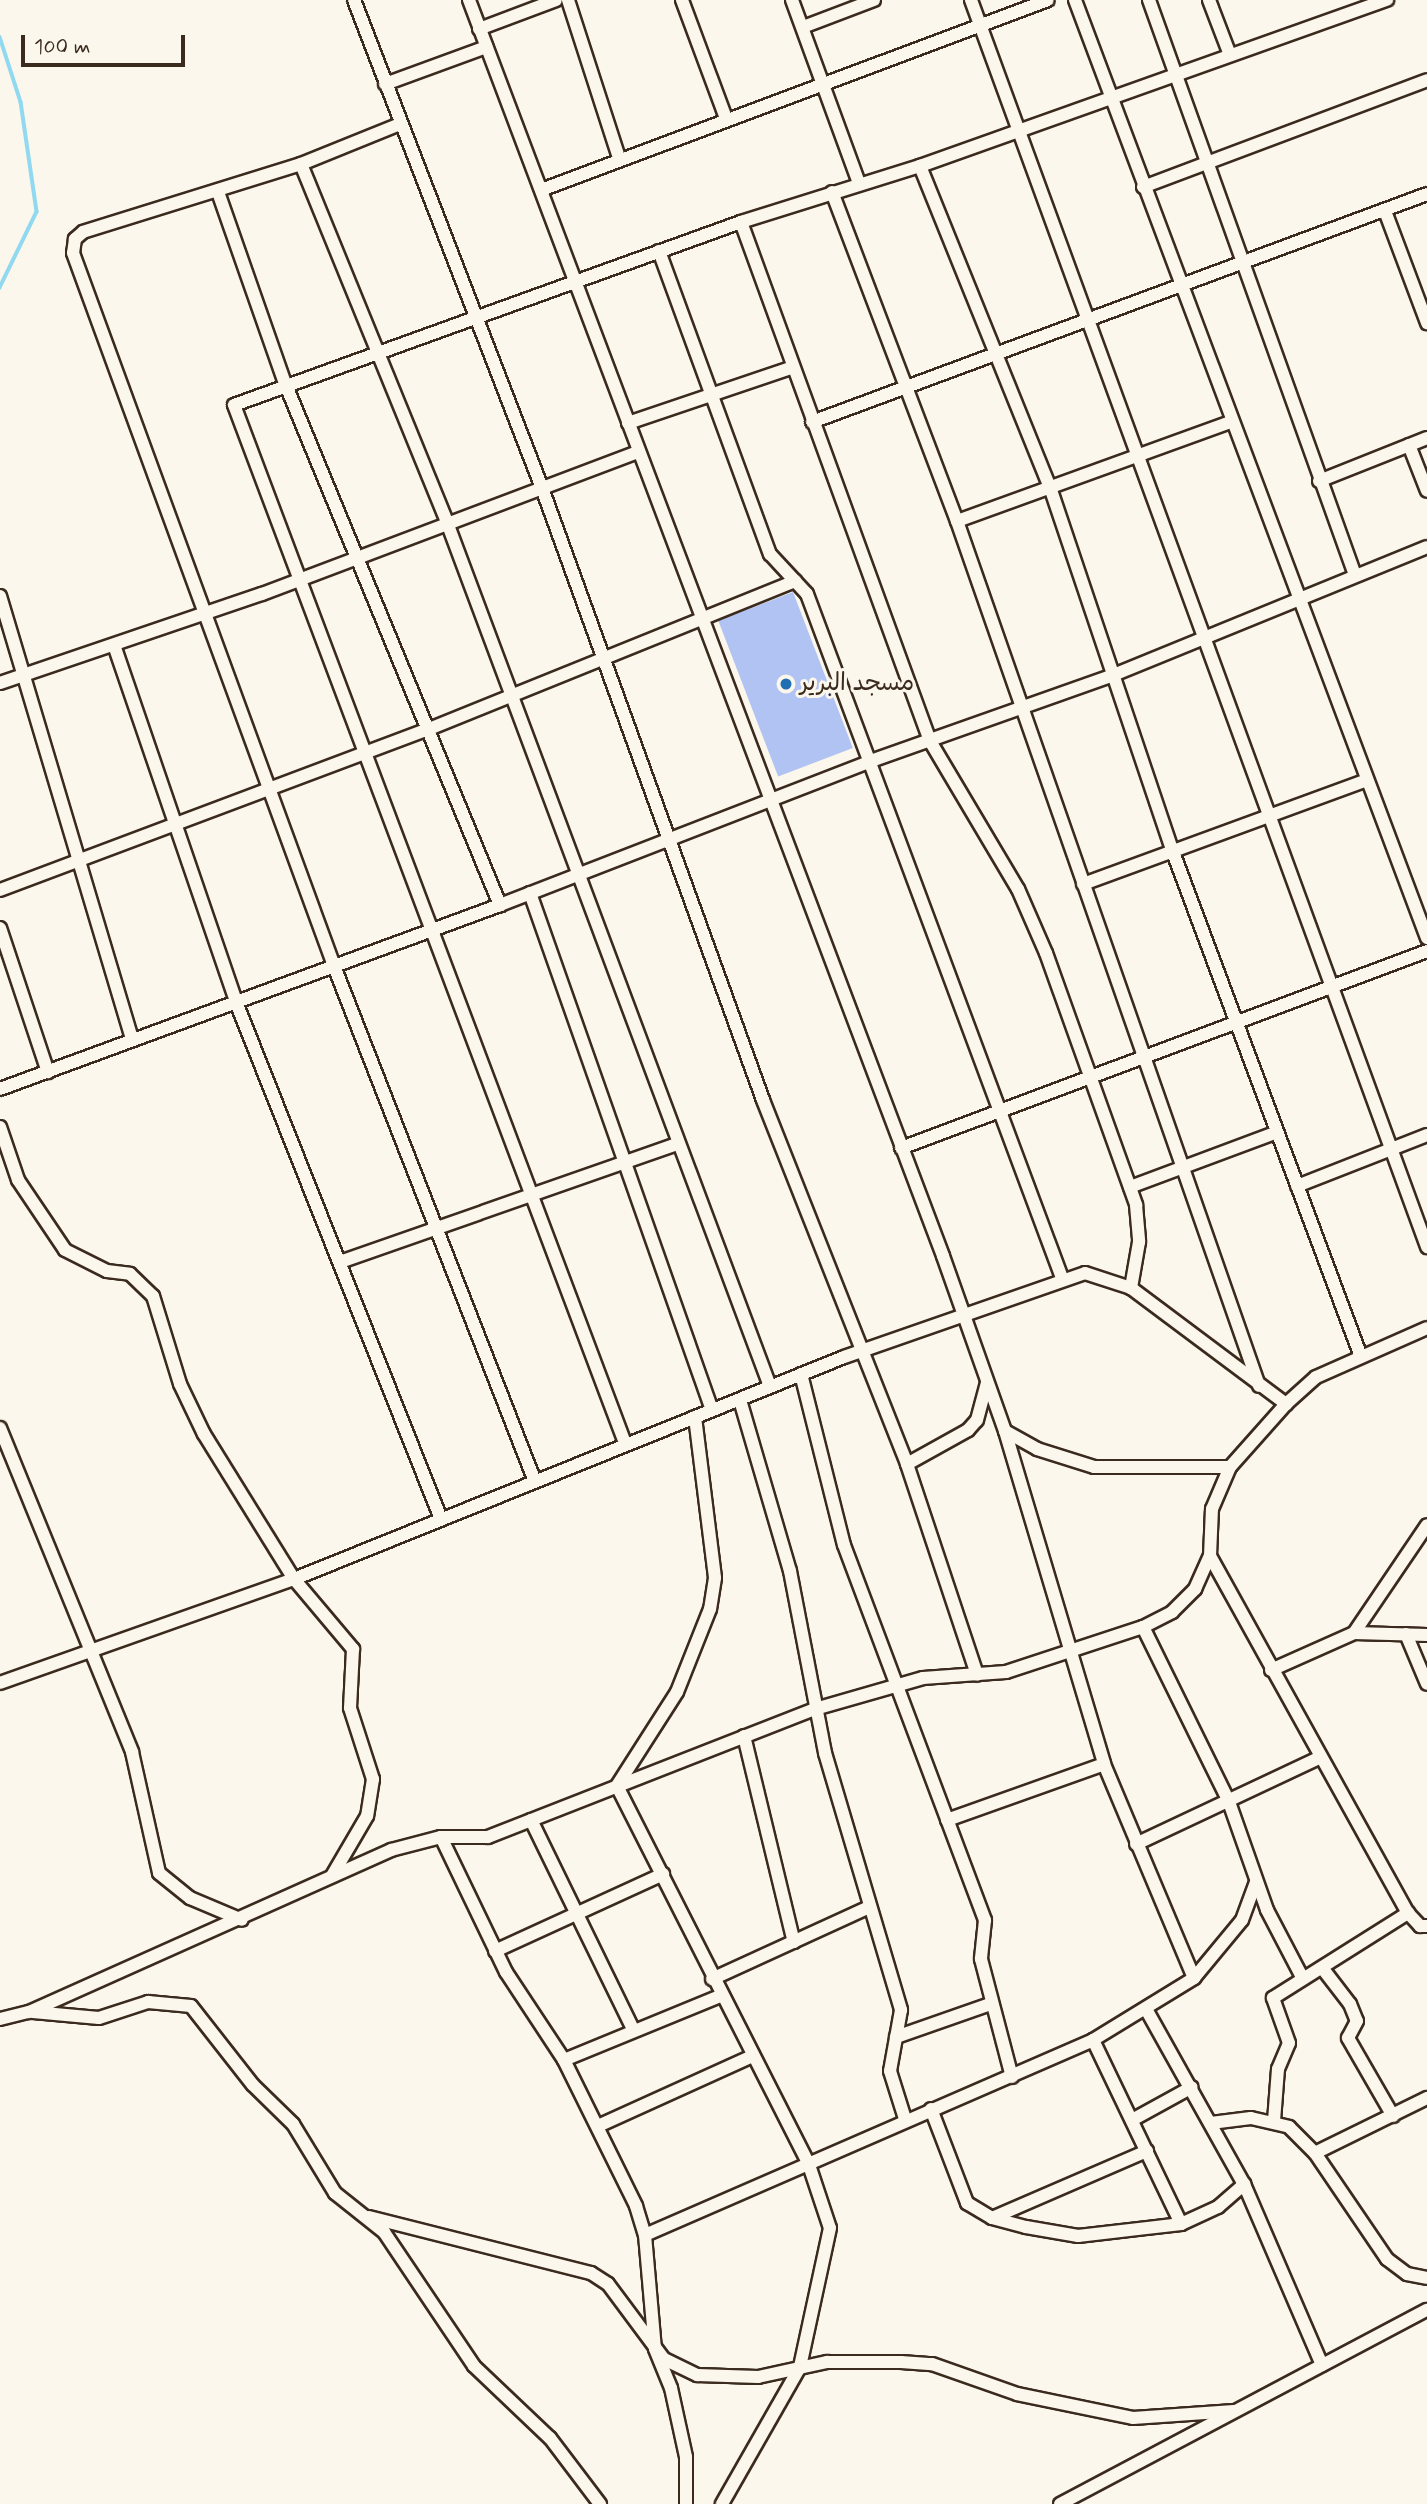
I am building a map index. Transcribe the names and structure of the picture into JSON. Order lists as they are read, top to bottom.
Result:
{
  "places": ["مسجد البرير"],
  "scale_bar": "100 m"
}
